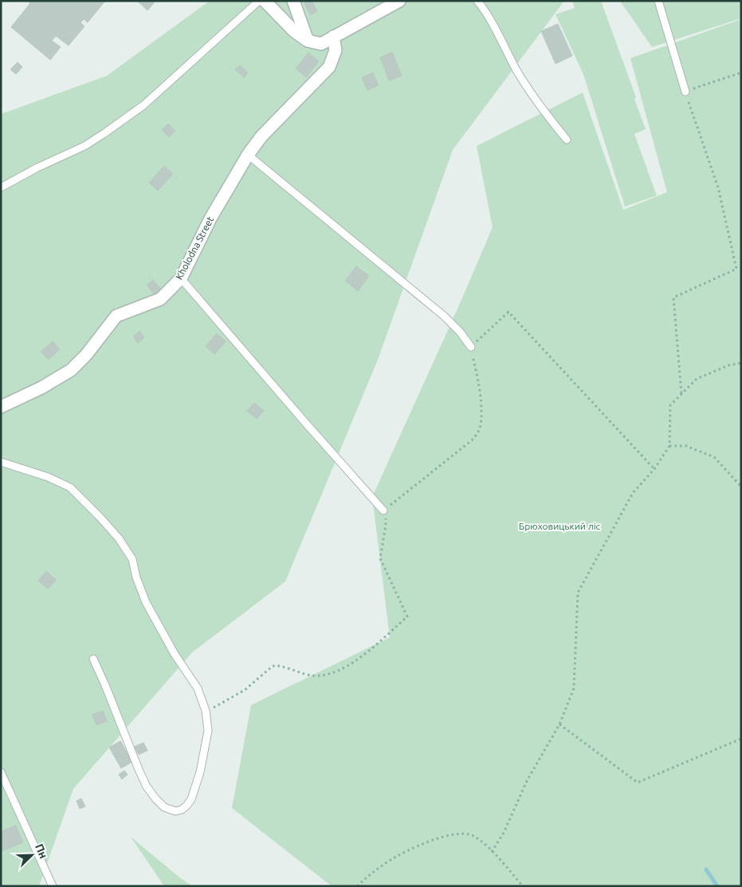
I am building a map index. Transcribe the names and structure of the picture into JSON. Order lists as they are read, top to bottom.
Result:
{
  "streets": {
    "street": ["Kholodna Street"]
  },
  "parks": ["Брюховицький ліс"],
  "north": "top right"
}
